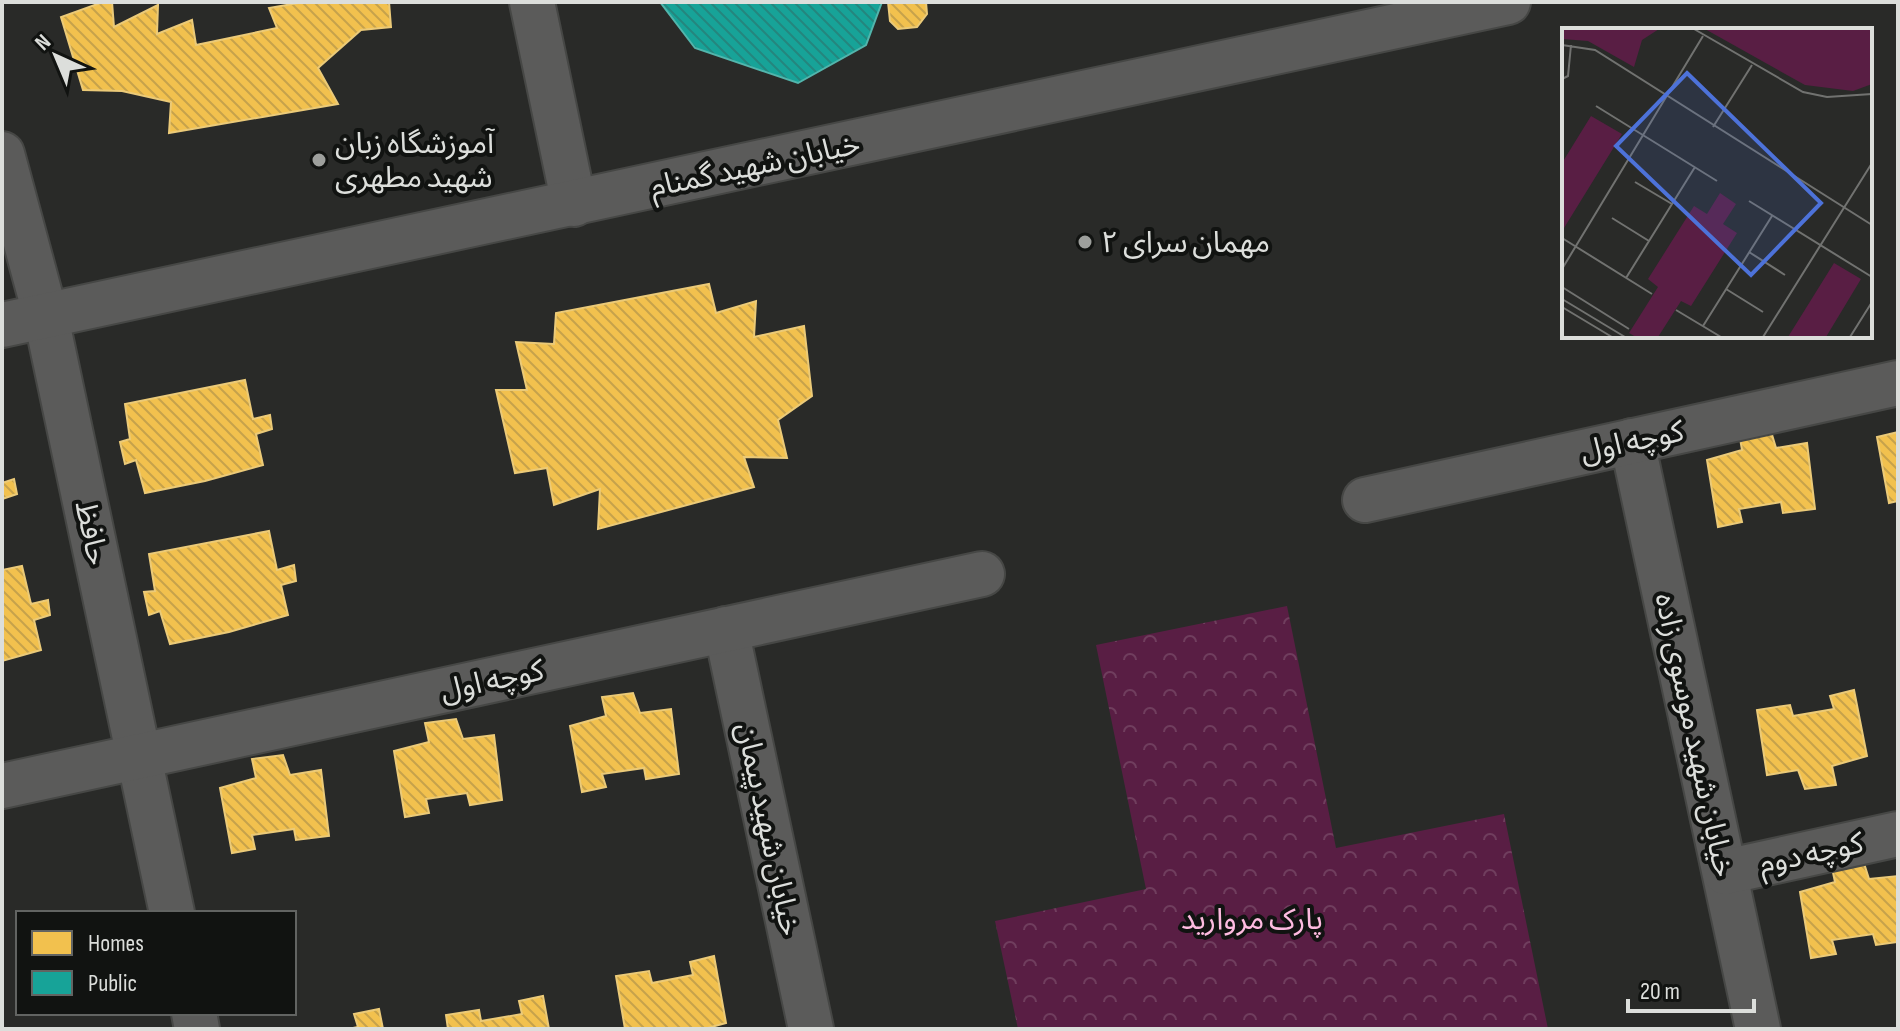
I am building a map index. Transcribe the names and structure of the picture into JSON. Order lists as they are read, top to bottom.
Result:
{
  "streets": {
    "street": [
      "خیابان شهید گمنام",
      "کوچه اول",
      "حافظ",
      "خیابان شهید موسوی زاده",
      "خیابان شهید پیمان",
      "کوچه دوم"
    ]
  },
  "crossings": [
    ["خیابان شهید گمنام", "حافظ"],
    ["کوچه اول", "حافظ"],
    ["کوچه اول", "خیابان شهید موسوی زاده"],
    ["کوچه اول", "خیابان شهید پیمان"],
    ["خیابان شهید موسوی زاده", "کوچه دوم"]
  ],
  "parks": ["پارک مروارید"],
  "places": ["آموزشگاه زبان شهید مطهری", "مهمان سرای ۲"],
  "legend": ["Homes", "Public"],
  "scale_bar": "20 m",
  "north": "top left"
}
